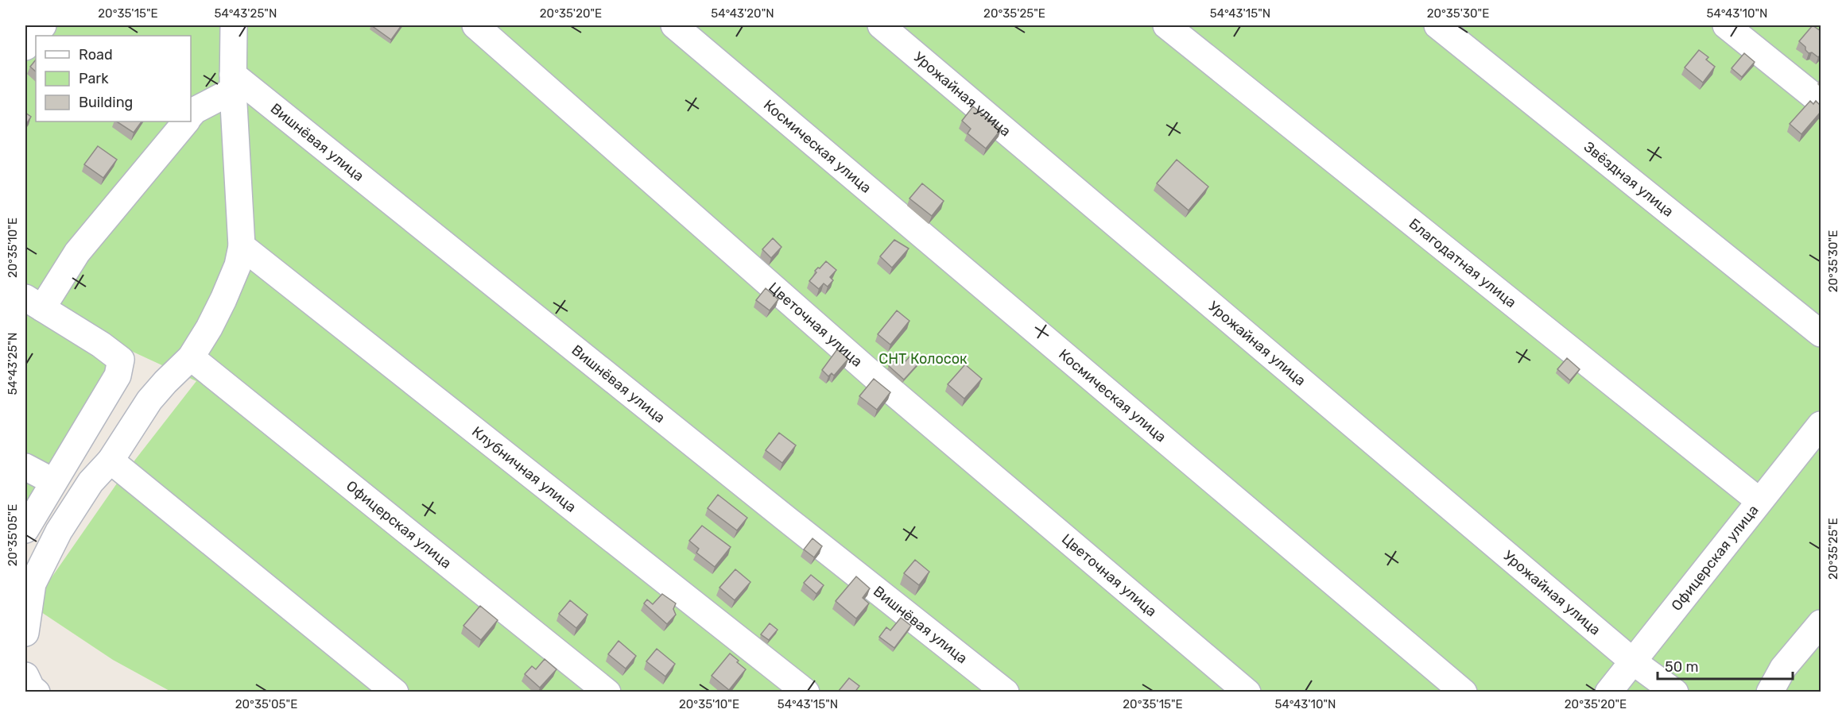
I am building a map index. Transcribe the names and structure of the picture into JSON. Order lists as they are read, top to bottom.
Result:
{
  "streets": {
    "street": [
      "Урожайная улица",
      "Вишнёвая улица",
      "Космическая улица",
      "Звёздная улица",
      "Благодатная улица",
      "Цветочная улица",
      "Клубничная улица",
      "Офицерская улица"
    ]
  },
  "crossings": [
    ["Урожайная улица", "Офицерская улица"],
    ["Благодатная улица", "Офицерская улица"]
  ],
  "parks": ["СНТ Колосок"],
  "legend": ["Road", "Park", "Building"],
  "scale_bar": "50 m",
  "coordinates": [
    "20°35'15\"E",
    "54°43'25\"N",
    "20°35'20\"E",
    "54°43'20\"N",
    "20°35'25\"E",
    "54°43'15\"N",
    "20°35'30\"E",
    "54°43'10\"N",
    "20°35'10\"E",
    "20°35'05\"E"
  ]
}
